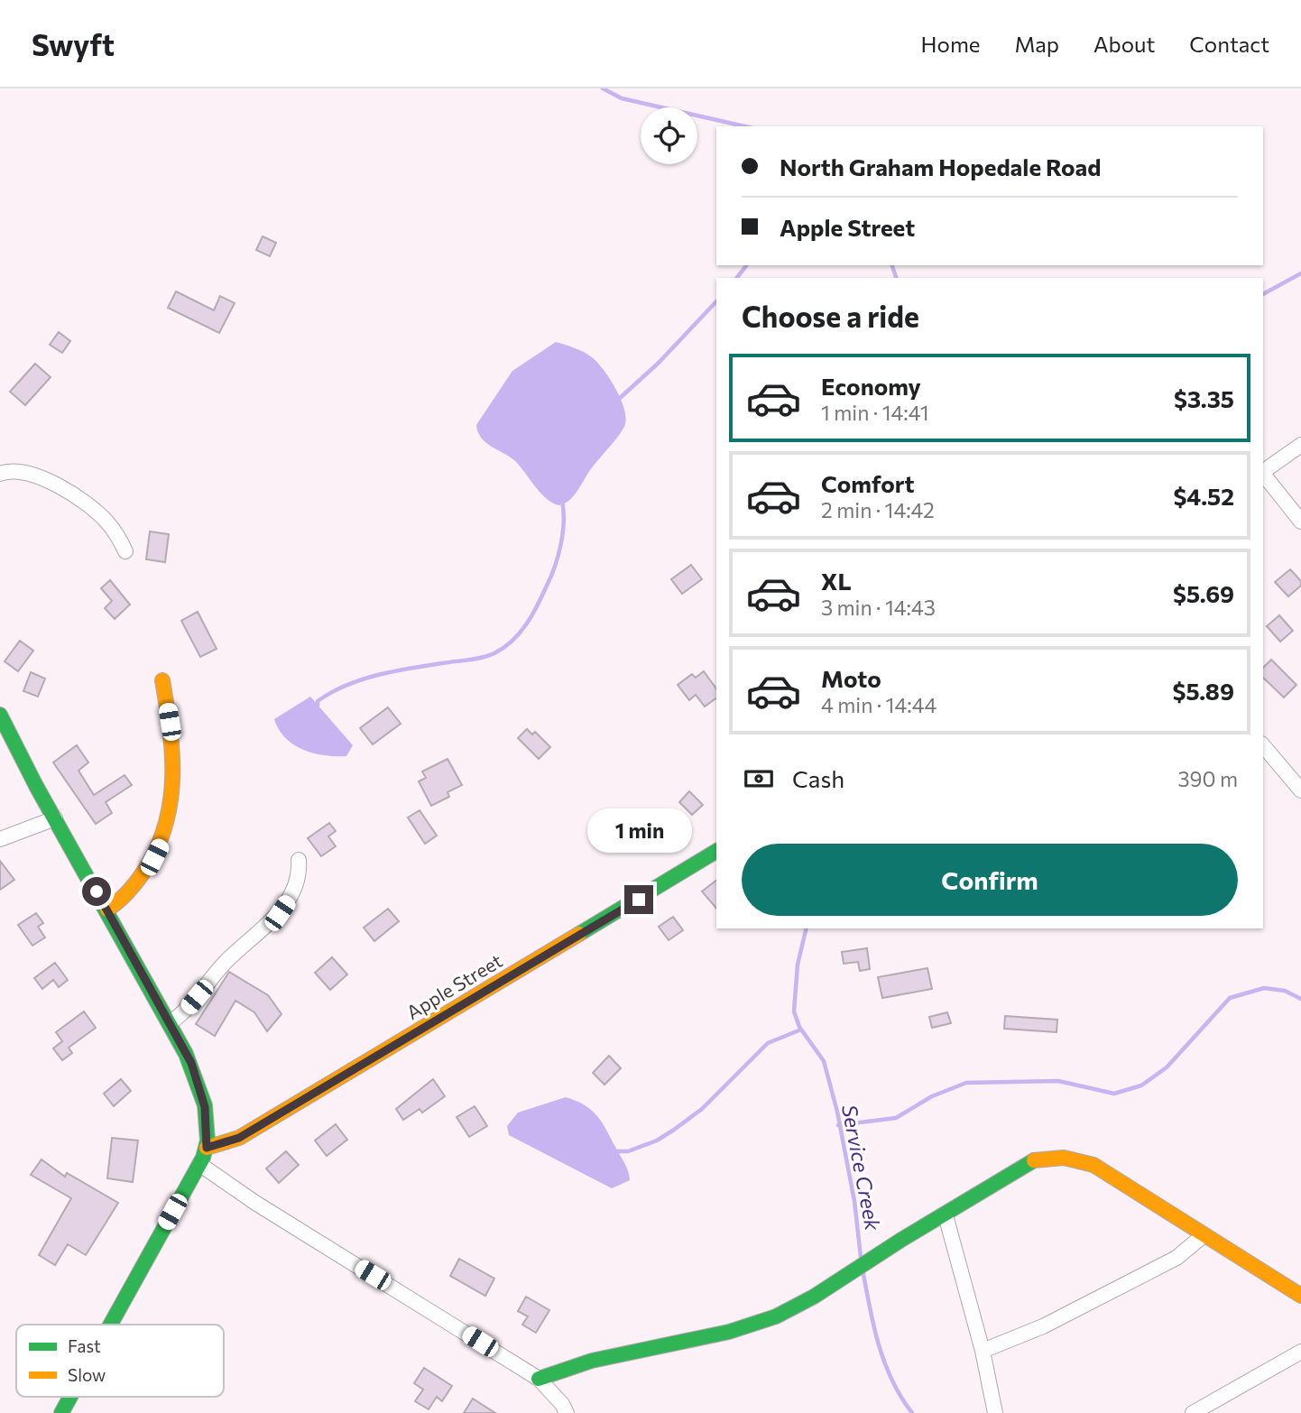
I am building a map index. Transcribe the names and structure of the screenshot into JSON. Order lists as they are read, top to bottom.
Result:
{
  "streets": {
    "street": ["Apple Street"]
  },
  "water": ["Service Creek"],
  "legend": ["Fast", "Slow"],
  "page": {
    "header": "Swyft",
    "nav": [
      "Home",
      "Map",
      "About",
      "Contact"
    ],
    "banner": ["North Graham Hopedale Road", "Apple Street"],
    "heading": "Choose a ride",
    "list": [
      {
        "name": "Economy",
        "note": "1 min · 14:41",
        "value": "$3.35"
      },
      {
        "name": "Comfort",
        "note": "2 min · 14:42",
        "value": "$4.52"
      },
      {
        "name": "XL",
        "note": "3 min · 14:43",
        "value": "$5.69"
      },
      {
        "name": "Moto",
        "note": "4 min · 14:44",
        "value": "$5.89"
      }
    ],
    "pay": ["Cash", "390 m"],
    "bubble": "1 min",
    "buttons": "Confirm"
  }
}
